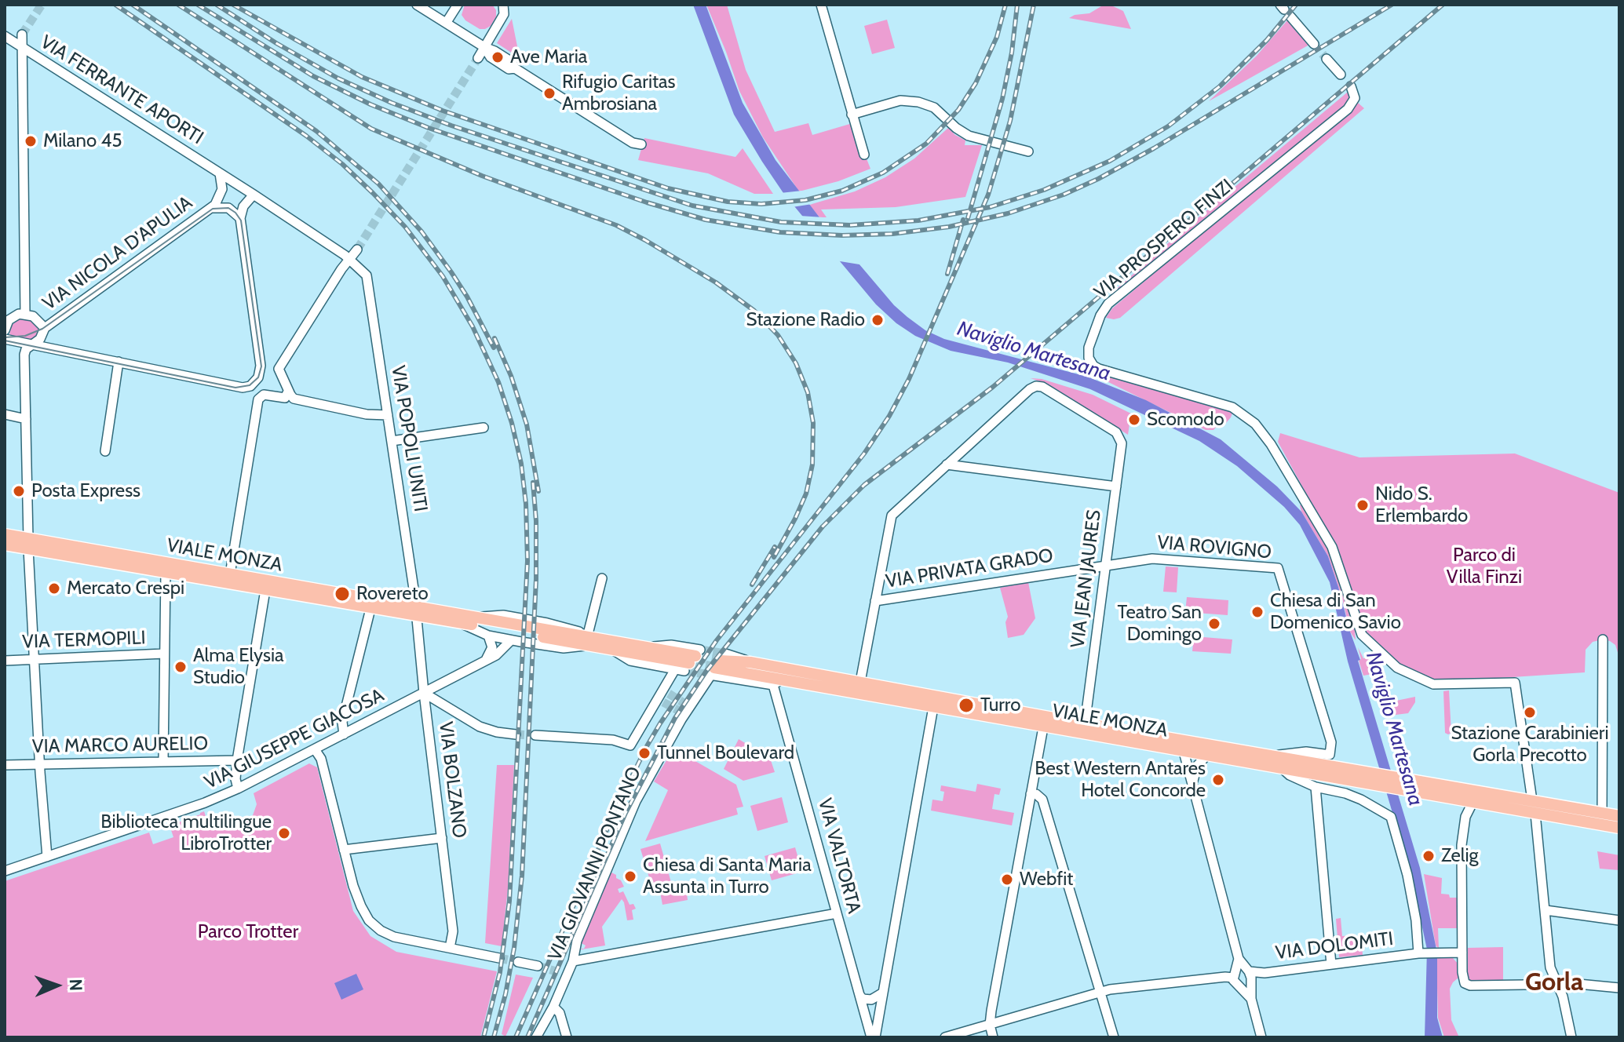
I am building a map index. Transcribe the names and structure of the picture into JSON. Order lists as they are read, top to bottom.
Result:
{
  "streets": {
    "main road": ["VIALE MONZA"],
    "street": [
      "VIA FERRANTE APORTI",
      "VIA PROSPERO FINZI",
      "VIA NICOLA D'APULIA",
      "VIA POPOLI UNITI",
      "VIA ROVIGNO",
      "VIA PRIVATA GRADO",
      "VIA JEAN JAURES",
      "VIA TERMOPILI",
      "VIA GIUSEPPE GIACOSA",
      "VIA MARCO AURELIO",
      "VIA BOLZANO",
      "VIA VALTORTA",
      "VIA GIOVANNI PONTANO",
      "VIA DOLOMITI"
    ]
  },
  "crossings": [
    ["VIA FERRANTE APORTI", "VIA POPOLI UNITI"],
    ["VIA PROSPERO FINZI", "VIALE MONZA"],
    ["VIA POPOLI UNITI", "VIALE MONZA"],
    ["VIA POPOLI UNITI", "VIA BOLZANO"],
    ["VIA ROVIGNO", "VIALE MONZA"],
    ["VIA ROVIGNO", "VIA PRIVATA GRADO"],
    ["VIA ROVIGNO", "VIA JEAN JAURES"],
    ["VIALE MONZA", "VIA JEAN JAURES"],
    ["VIALE MONZA", "VIA GIUSEPPE GIACOSA"],
    ["VIALE MONZA", "VIA BOLZANO"],
    ["VIALE MONZA", "VIA VALTORTA"],
    ["VIALE MONZA", "VIA GIOVANNI PONTANO"],
    ["VIALE MONZA", "VIA DOLOMITI"],
    ["VIA PRIVATA GRADO", "VIA JEAN JAURES"],
    ["VIA GIUSEPPE GIACOSA", "VIA BOLZANO"]
  ],
  "districts": ["Gorla"],
  "water": ["Naviglio Martesana"],
  "parks": ["Parco di Villa Finzi", "Parco Trotter"],
  "places": [
    "Ave Maria",
    "Rifugio Caritas Ambrosiana",
    "Milano 45",
    "Stazione Radio",
    "Scomodo",
    "Posta Express",
    "Nido S. Erlembardo",
    "Mercato Crespi",
    "Rovereto",
    "Chiesa di San Domenico Savio",
    "Teatro San Domingo",
    "Alma Elysia Studio",
    "Turro",
    "Stazione Carabinieri Gorla Precotto",
    "Tunnel Boulevard",
    "Best Western Antares Hotel Concorde",
    "Biblioteca multilingue LibroTrotter",
    "Zelig",
    "Chiesa di Santa Maria Assunta in Turro",
    "Webfit"
  ],
  "north": "right"
}
